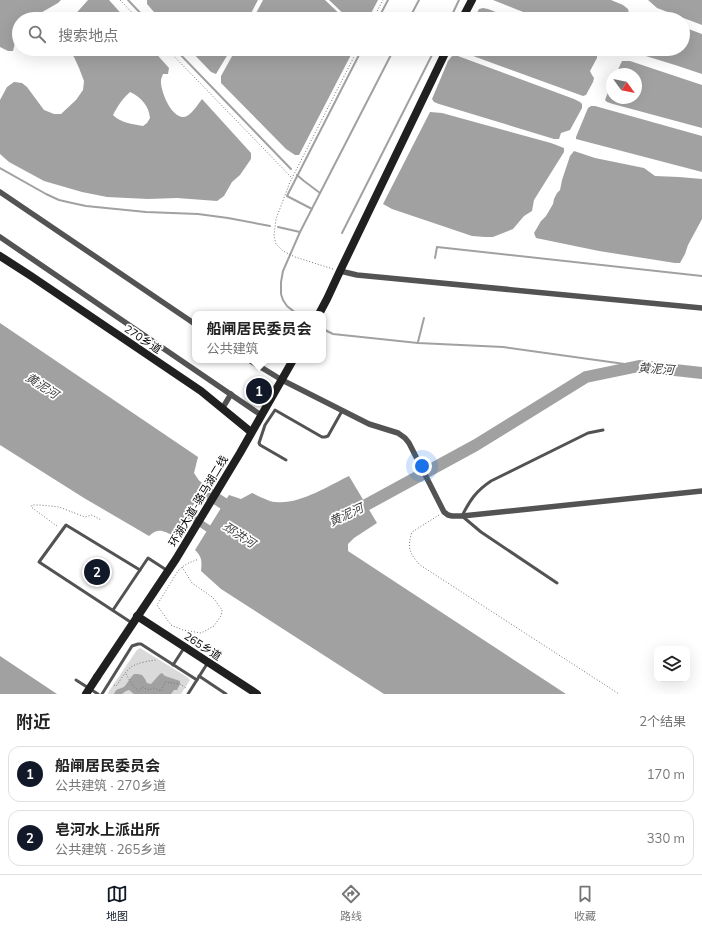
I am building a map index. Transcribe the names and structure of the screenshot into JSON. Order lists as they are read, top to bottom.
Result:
{
  "streets": {
    "street": ["270乡道", "环湖大道-骆马湖二线", "265乡道"]
  },
  "crossings": [
    ["270乡道", "环湖大道-骆马湖二线"]
  ],
  "water": ["黄泥河", "邳洪河"],
  "north": "bottom right",
  "page": {
    "search": "搜索地点",
    "popup": ["船闸居民委员会", "公共建筑"],
    "pins": ["1", "2"],
    "heading": ["附近", "2个结果"],
    "list": [
      {
        "mark": "1",
        "name": "船闸居民委员会",
        "note": "公共建筑 · 270乡道",
        "value": "170 m"
      },
      {
        "mark": "2",
        "name": "皂河水上派出所",
        "note": "公共建筑 · 265乡道",
        "value": "330 m"
      }
    ],
    "nav": ["地图", "路线", "收藏"]
  }
}
